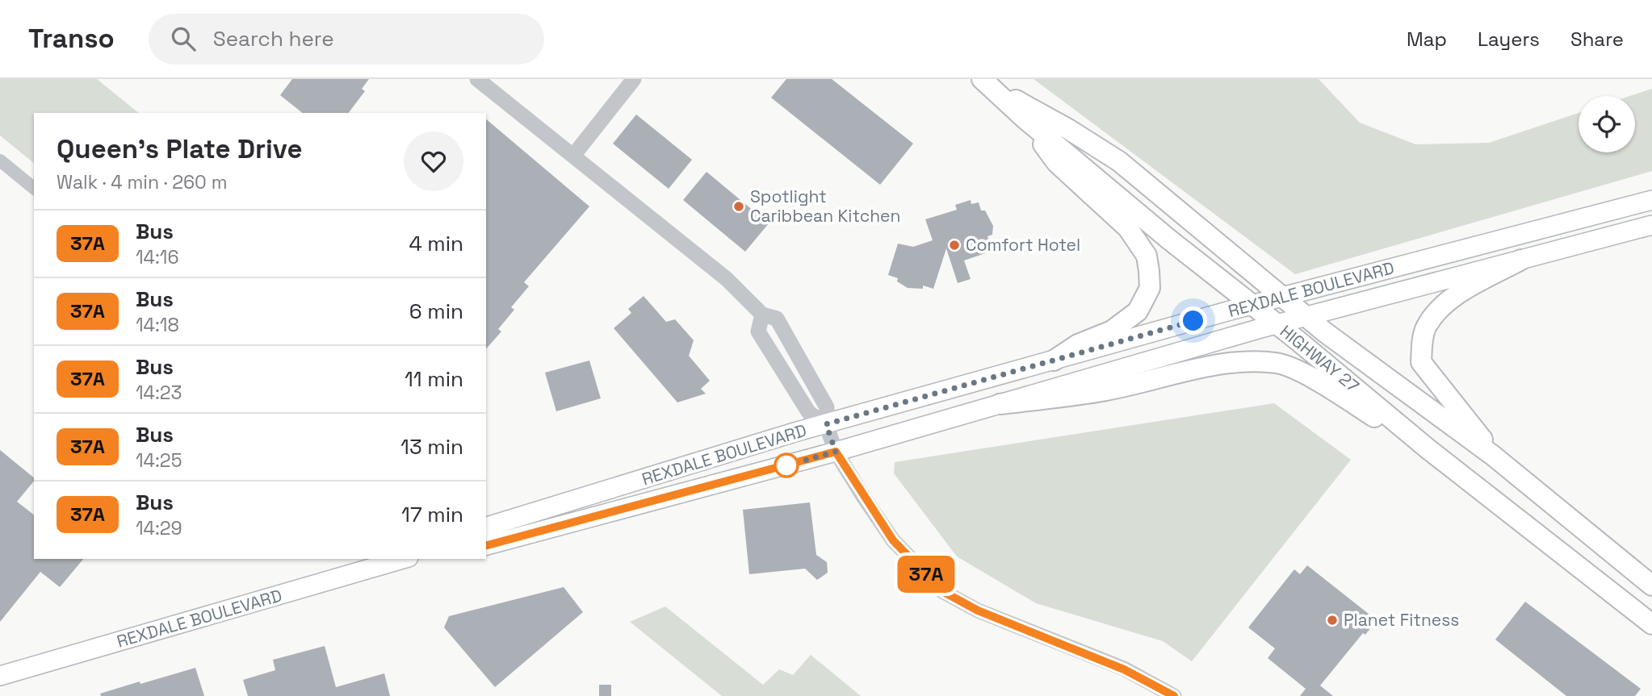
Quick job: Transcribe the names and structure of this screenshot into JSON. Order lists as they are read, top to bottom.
{
  "streets": {
    "main road": ["REXDALE BOULEVARD", "HIGHWAY 27"]
  },
  "crossings": [
    ["REXDALE BOULEVARD", "HIGHWAY 27"]
  ],
  "places": ["Spotlight Caribbean Kitchen", "Comfort Hotel", "Planet Fitness"],
  "lines": ["bus line 37A"],
  "page": {
    "header": "Transo",
    "search": "Search here",
    "nav": ["Map", "Layers", "Share"],
    "on_map": "37A",
    "heading": ["Queen's Plate Drive", "Walk · 4 min · 260 m"],
    "list": [
      {
        "mark": "37A",
        "name": "Bus",
        "note": "14:16",
        "value": "4 min"
      },
      {
        "mark": "37A",
        "name": "Bus",
        "note": "14:18",
        "value": "6 min"
      },
      {
        "mark": "37A",
        "name": "Bus",
        "note": "14:23",
        "value": "11 min"
      },
      {
        "mark": "37A",
        "name": "Bus",
        "note": "14:25",
        "value": "13 min"
      },
      {
        "mark": "37A",
        "name": "Bus",
        "note": "14:29",
        "value": "17 min"
      }
    ]
  }
}
